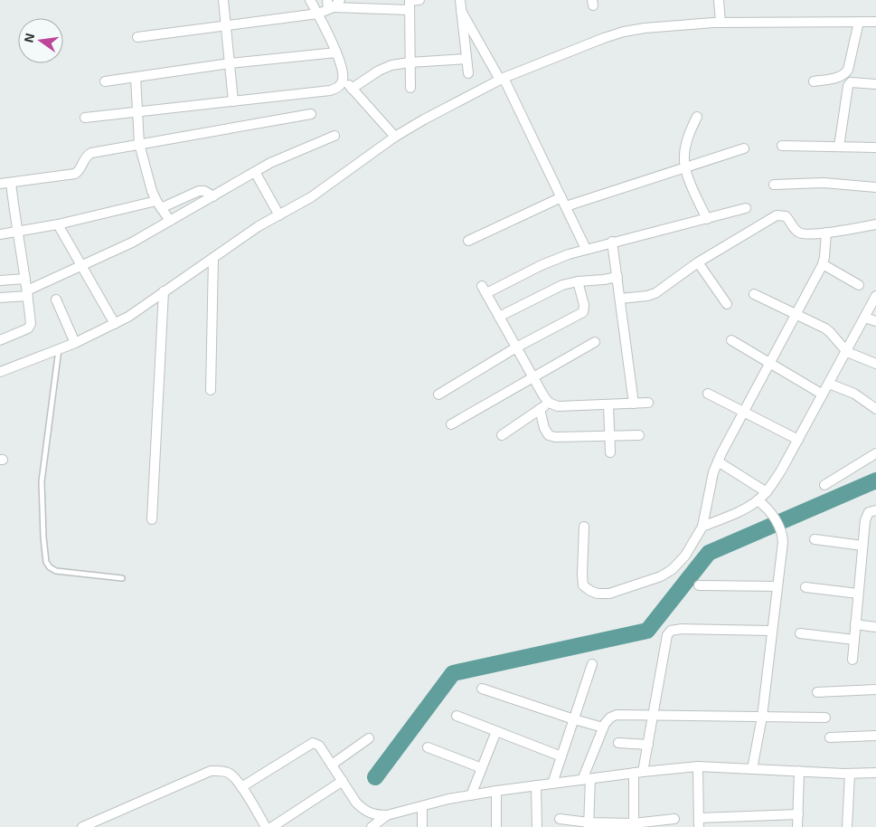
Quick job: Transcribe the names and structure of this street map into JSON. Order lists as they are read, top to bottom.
{
  "north": "left"
}
